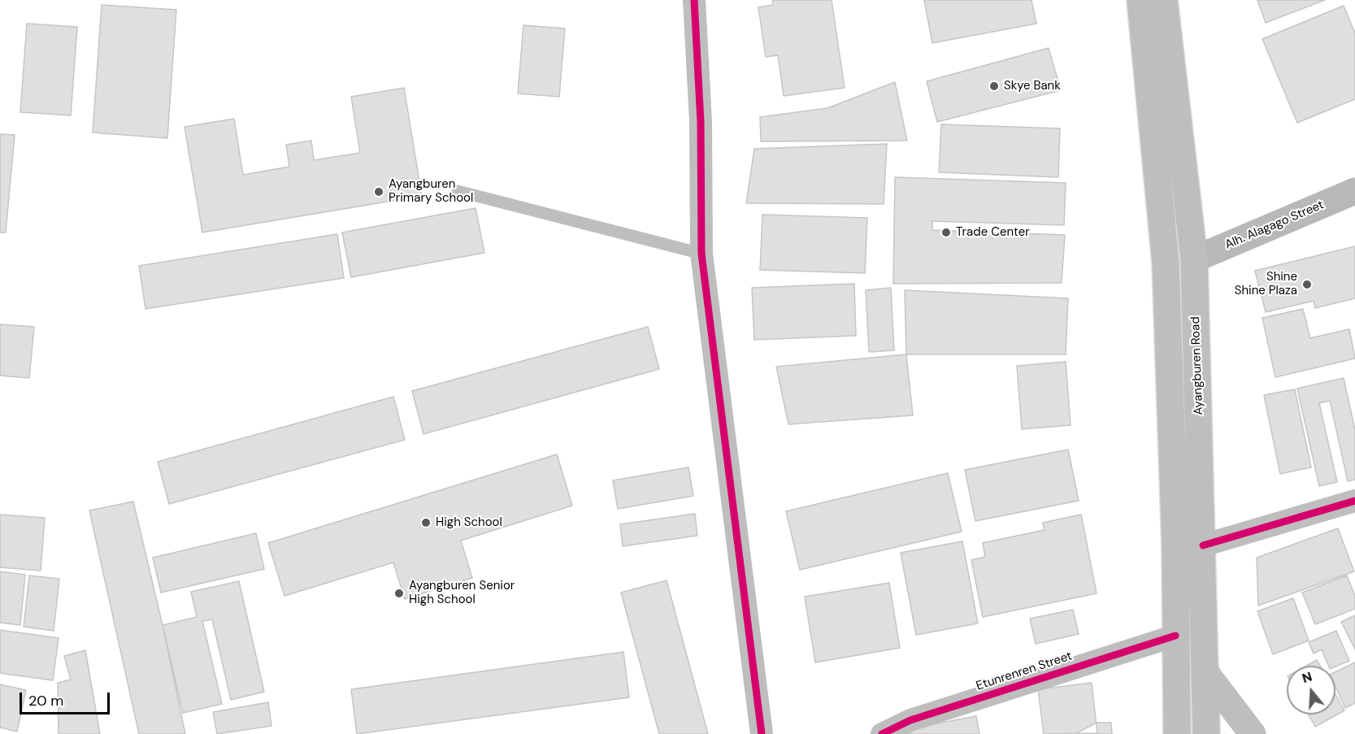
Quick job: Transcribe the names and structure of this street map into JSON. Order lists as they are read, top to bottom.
{
  "streets": {
    "main road": ["Alh. Alagago Street", "Ayangburen Road"],
    "street": ["Etunrenren Street"]
  },
  "crossings": [
    ["Alh. Alagago Street", "Ayangburen Road"]
  ],
  "places": [
    "Skye Bank",
    "Ayangburen Primary School",
    "Trade Center",
    "Shine Shine Plaza",
    "High School",
    "Ayangburen Senior High School"
  ],
  "scale_bar": "20 m",
  "north": "top"
}
